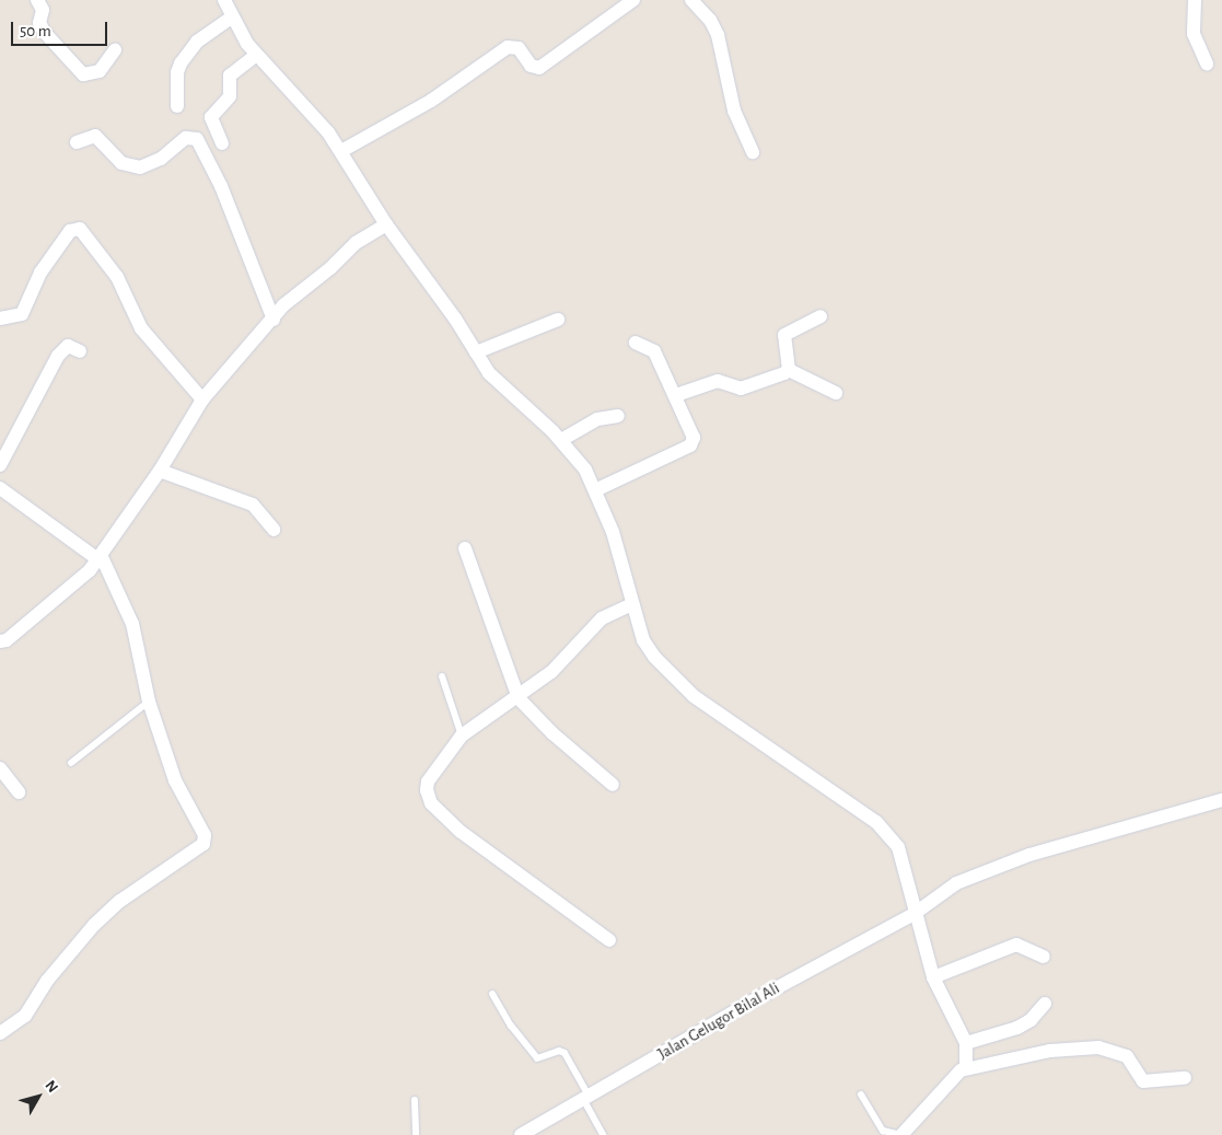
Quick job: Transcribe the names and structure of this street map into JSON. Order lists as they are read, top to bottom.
{
  "streets": {
    "street": ["Jalan Gelugor Bilal Ali"]
  },
  "scale_bar": "50 m",
  "north": "top right"
}
